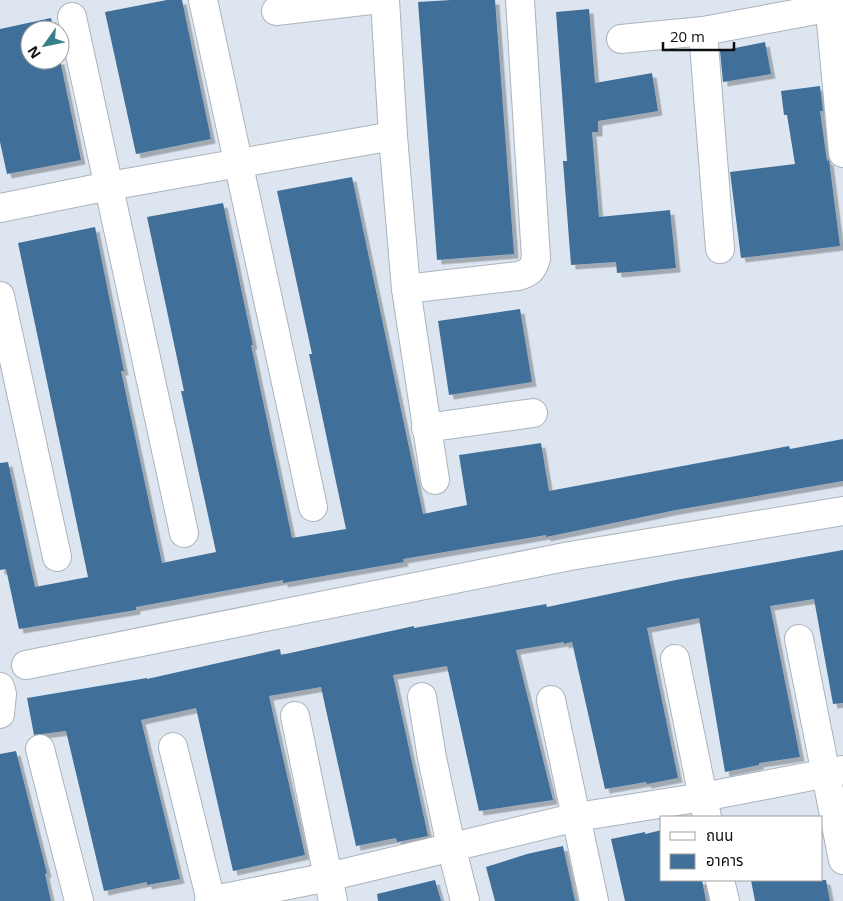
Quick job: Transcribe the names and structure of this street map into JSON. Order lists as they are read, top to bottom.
{
  "legend": ["ถนน", "อาคาร"],
  "scale_bar": "20 m",
  "north": "bottom left"
}
